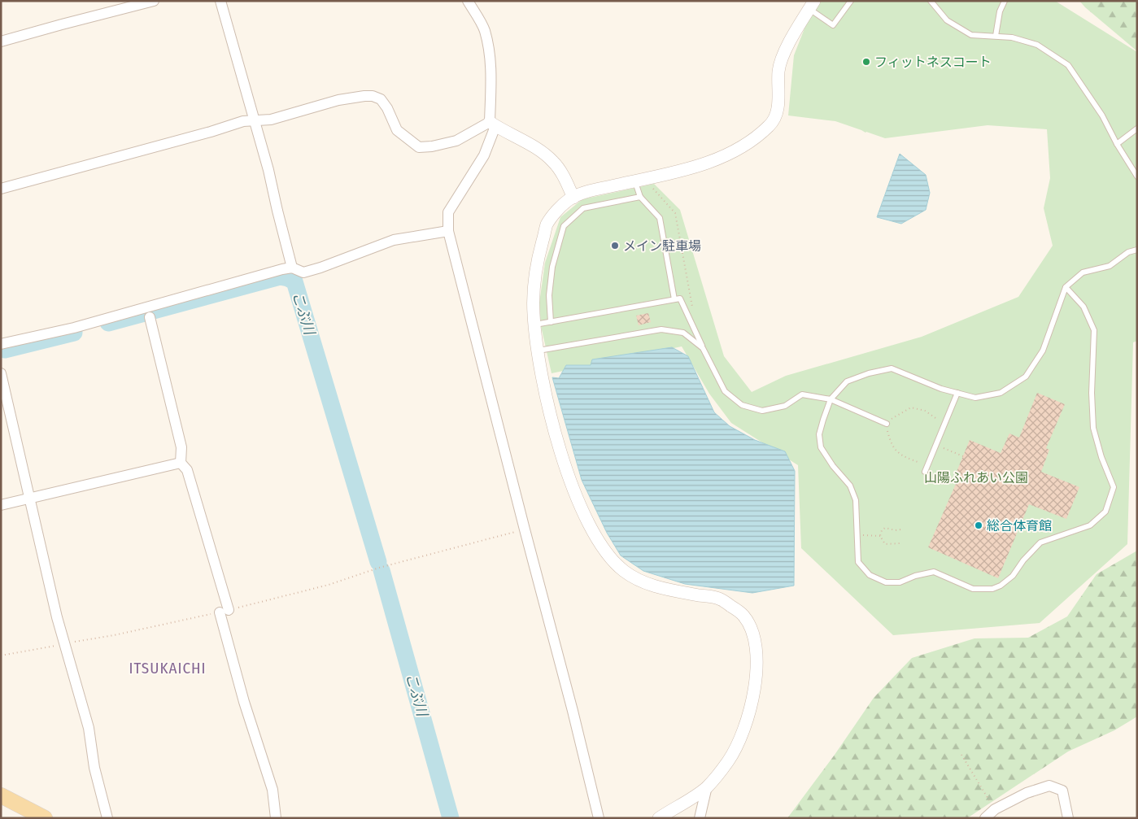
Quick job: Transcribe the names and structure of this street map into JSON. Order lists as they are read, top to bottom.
{
  "districts": ["ITSUKAICHI"],
  "water": ["こぶ川"],
  "parks": ["山陽ふれあい公園"],
  "places": ["フィットネスコート", "メイン駐車場", "総合体育館"]
}
